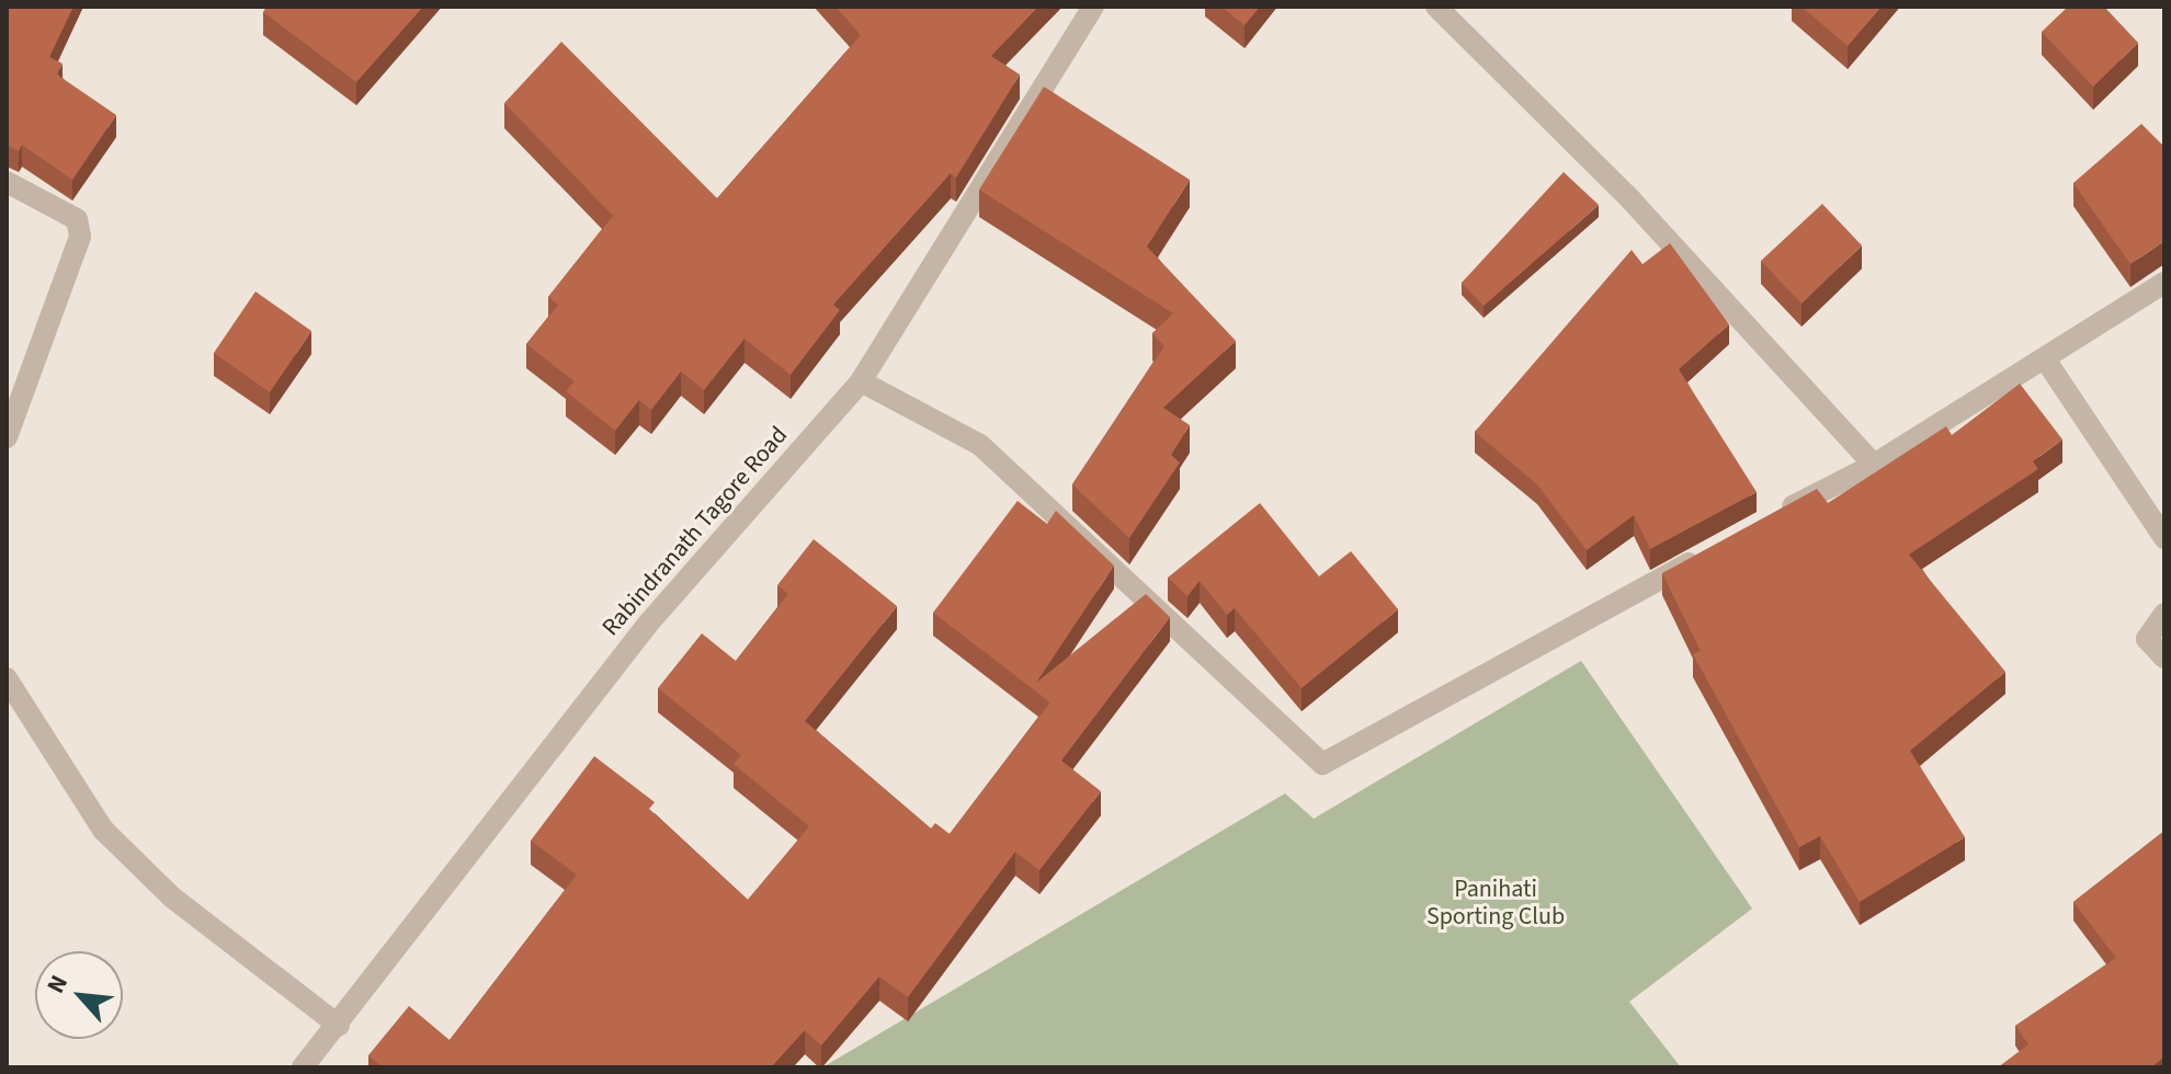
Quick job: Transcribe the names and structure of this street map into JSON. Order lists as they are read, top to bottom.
{
  "streets": {
    "street": ["Rabindranath Tagore Road"]
  },
  "parks": ["Panihati Sporting Club"],
  "north": "top left"
}
